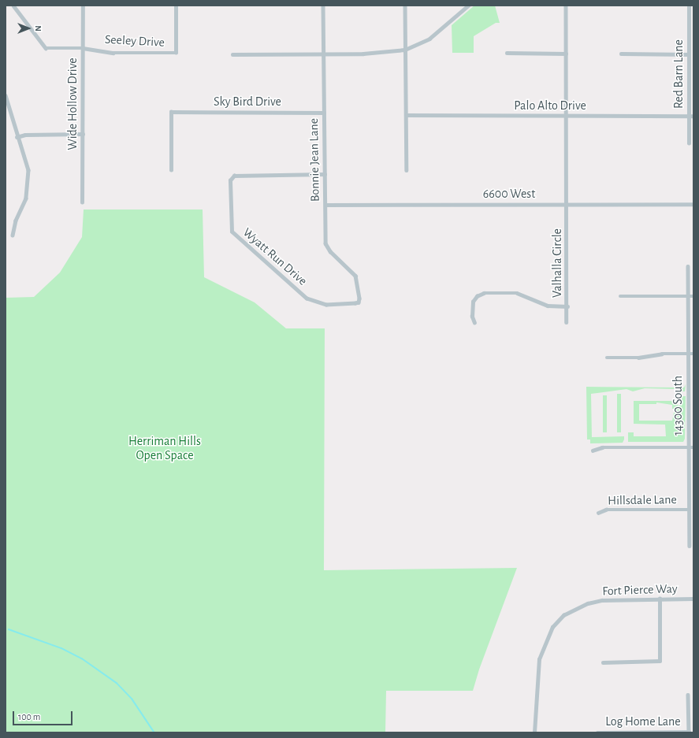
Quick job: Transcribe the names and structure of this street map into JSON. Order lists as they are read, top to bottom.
{
  "streets": {
    "street": [
      "Seeley Drive",
      "Red Barn Lane",
      "Sky Bird Drive",
      "Wide Hollow Drive",
      "Palo Alto Drive",
      "Bonnie Jean Lane",
      "6600 West",
      "Wyatt Run Drive",
      "Valhalla Circle",
      "14300 South",
      "Hillsdale Lane",
      "Fort Pierce Way",
      "Log Home Lane"
    ]
  },
  "crossings": [
    ["Seeley Drive", "Wide Hollow Drive"],
    ["Red Barn Lane", "Palo Alto Drive"],
    ["Sky Bird Drive", "Bonnie Jean Lane"],
    ["Palo Alto Drive", "Valhalla Circle"],
    ["Bonnie Jean Lane", "6600 West"],
    ["Bonnie Jean Lane", "Wyatt Run Drive"],
    ["6600 West", "Valhalla Circle"],
    ["14300 South", "Hillsdale Lane"]
  ],
  "parks": ["Herriman Hills Open Space"],
  "scale_bar": "100 m",
  "north": "right"
}
